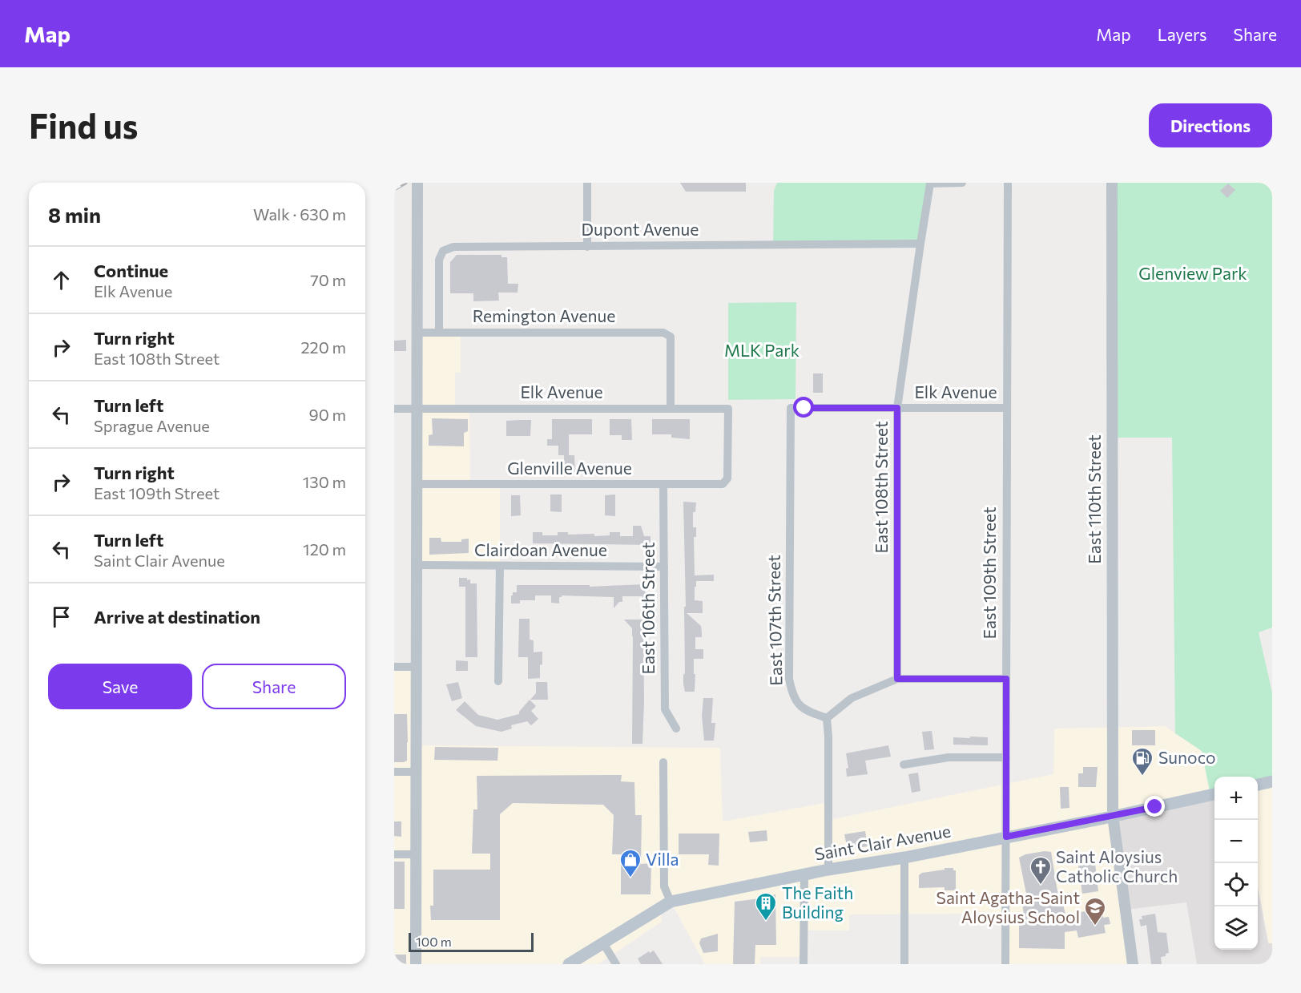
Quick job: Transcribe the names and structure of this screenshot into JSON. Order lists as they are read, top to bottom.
{
  "streets": {
    "main road": ["Saint Clair Avenue"],
    "street": [
      "Dupont Avenue",
      "Remington Avenue",
      "Elk Avenue",
      "Glenville Avenue",
      "East 108th Street",
      "East 110th Street",
      "Clairdoan Avenue",
      "East 109th Street",
      "East 106th Street",
      "East 107th Street"
    ]
  },
  "crossings": [
    ["Dupont Avenue", "Remington Avenue"],
    ["Dupont Avenue", "East 108th Street"],
    ["Remington Avenue", "Elk Avenue"],
    ["Elk Avenue", "Glenville Avenue"],
    ["Elk Avenue", "East 108th Street"],
    ["Elk Avenue", "East 109th Street"],
    ["Elk Avenue", "East 107th Street"],
    ["Glenville Avenue", "East 106th Street"],
    ["East 110th Street", "Saint Clair Avenue"],
    ["Clairdoan Avenue", "East 106th Street"],
    ["East 109th Street", "Saint Clair Avenue"]
  ],
  "parks": ["Glenview Park", "MLK Park"],
  "places": {
    "fuel station": ["Sunoco"],
    "shop": ["Villa"],
    "church": ["Saint Aloysius Catholic Church"],
    "building": ["The Faith Building"],
    "school or university": ["Saint Agatha-Saint Aloysius School"]
  },
  "scale_bar": "100 m",
  "page": {
    "header": "Map",
    "nav": ["Map", "Layers", "Share"],
    "buttons": [
      "Directions",
      ["Save", "Share"]
    ],
    "title": "Find us",
    "heading": ["8 min", "Walk · 630 m"],
    "list": [
      ["Continue", "Elk Avenue", "70 m"],
      ["Turn right", "East 108th Street", "220 m"],
      ["Turn left", "Sprague Avenue", "90 m"],
      ["Turn right", "East 109th Street", "130 m"],
      ["Turn left", "Saint Clair Avenue", "120 m"],
      "Arrive at destination"
    ],
    "map_buttons": ["+", "−"],
    "scale": "100 m"
  }
}
